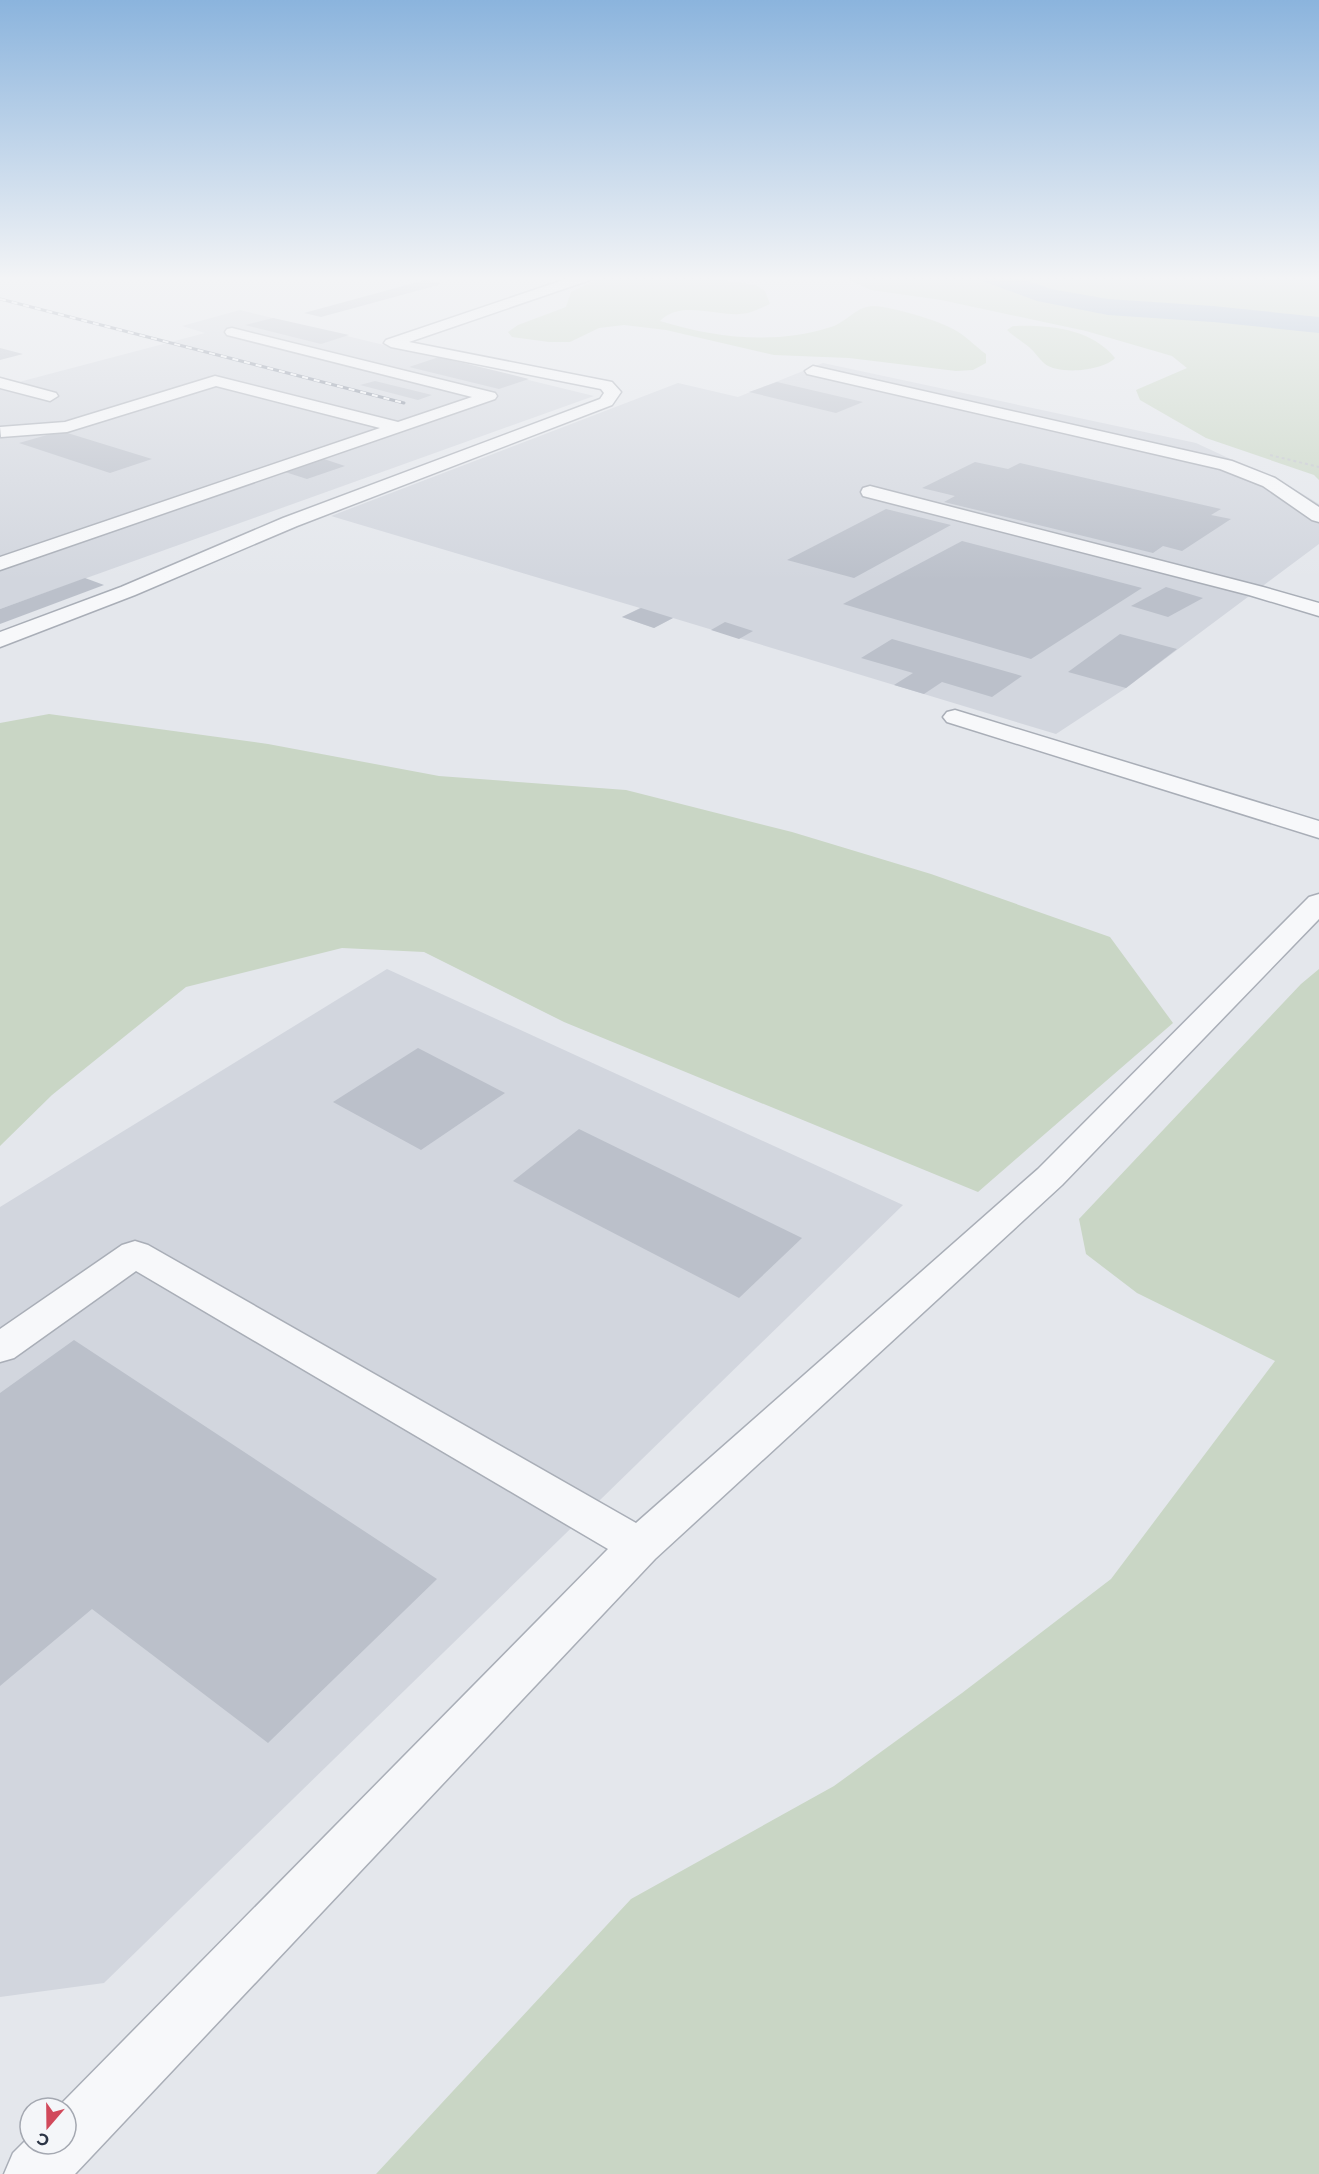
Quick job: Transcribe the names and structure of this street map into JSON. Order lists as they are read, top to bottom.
{
  "north": "bottom"
}
